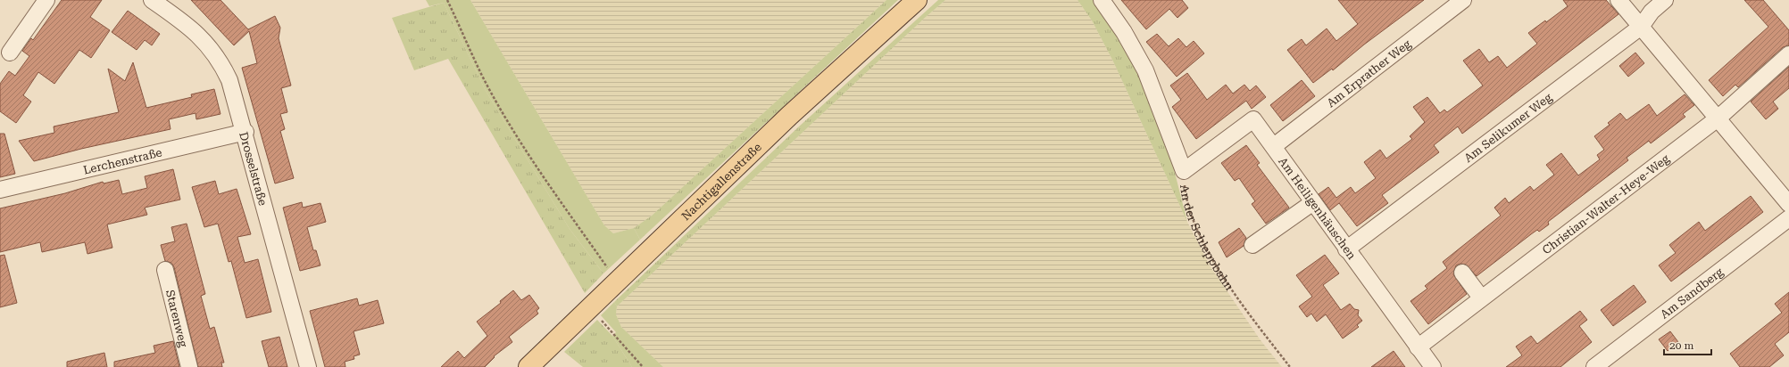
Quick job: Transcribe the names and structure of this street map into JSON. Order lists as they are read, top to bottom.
{
  "streets": {
    "main road": ["Nachtigallenstraße"],
    "street": [
      "Am Erprather Weg",
      "Am Selikumer Weg",
      "Lerchenstraße",
      "Drosselstraße",
      "Christian-Walter-Heye-Weg",
      "Am Heiligenhäuschen",
      "An der Schleppbahn",
      "Am Sandberg",
      "Starenweg"
    ]
  },
  "crossings": [
    ["Am Erprather Weg", "Am Heiligenhäuschen"],
    ["Am Selikumer Weg", "Am Heiligenhäuschen"],
    ["Lerchenstraße", "Drosselstraße"],
    ["Christian-Walter-Heye-Weg", "Am Heiligenhäuschen"],
    ["Am Heiligenhäuschen", "An der Schleppbahn"]
  ],
  "scale_bar": "20 m"
}
